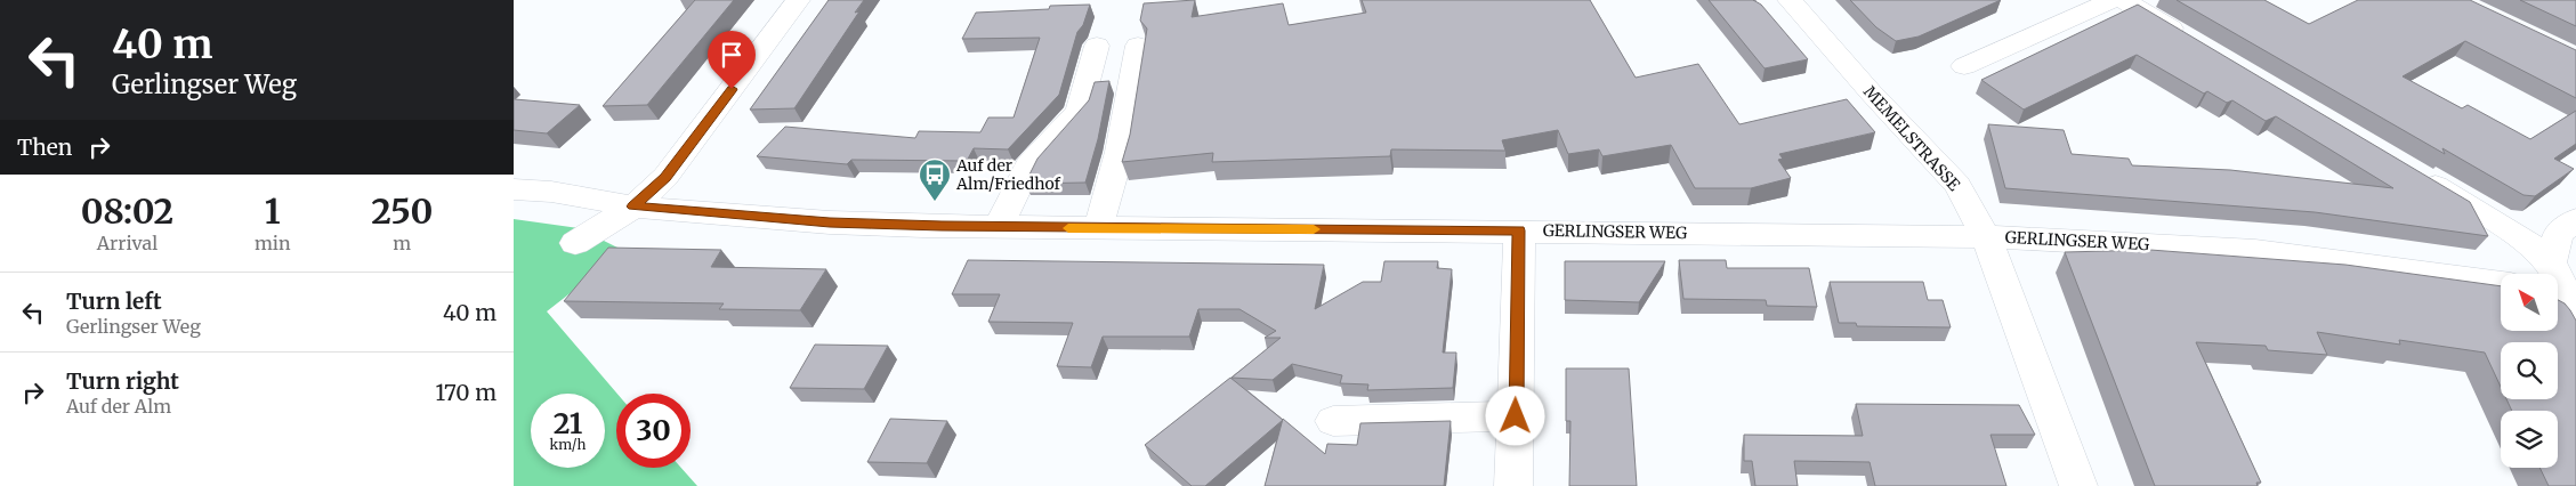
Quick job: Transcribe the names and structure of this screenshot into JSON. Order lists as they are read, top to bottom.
{
  "streets": {
    "street": ["MEMELSTRASSE", "GERLINGSER WEG"]
  },
  "crossings": [
    ["MEMELSTRASSE", "GERLINGSER WEG"]
  ],
  "places": {
    "bus stop": ["Auf der Alm/Friedhof"]
  },
  "north": "top left",
  "page": {
    "turn": ["40 m", "Gerlingser Weg"],
    "then": "Then",
    "eta": [
      "08:02",
      "Arrival",
      "1",
      "min",
      "250",
      "m"
    ],
    "list": [
      {
        "name": "Turn left",
        "note": "Gerlingser Weg",
        "value": "40 m"
      },
      {
        "name": "Turn right",
        "note": "Auf der Alm",
        "value": "170 m"
      }
    ],
    "speed": "21 km/h",
    "limit": "30"
  }
}
